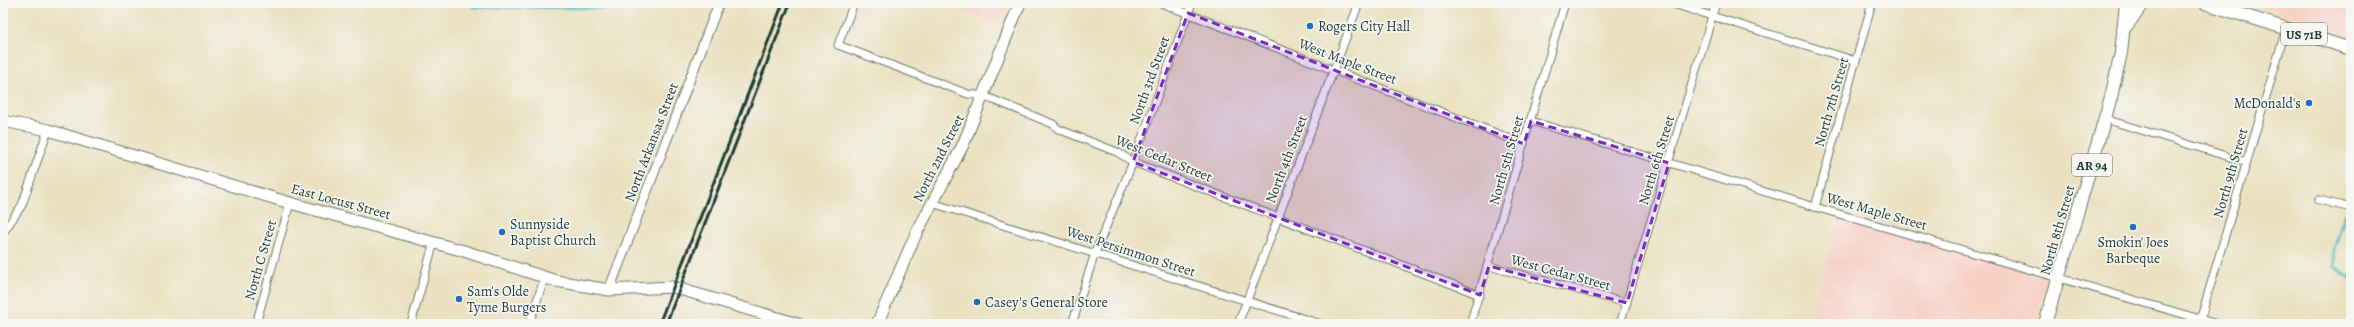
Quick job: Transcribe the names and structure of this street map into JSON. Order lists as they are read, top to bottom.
{
  "streets": {
    "main road": [
      "US 71B",
      "North 2nd Street",
      "AR 94",
      "East Locust Street",
      "North 8th Street"
    ],
    "street": [
      "West Maple Street",
      "North 3rd Street",
      "North 7th Street",
      "North Arkansas Street",
      "West Cedar Street",
      "North 4th Street",
      "North 5th Street",
      "North 6th Street",
      "North 9th Street",
      "West Persimmon Street",
      "North C Street"
    ]
  },
  "crossings": [
    ["US 71B", "North 9th Street"],
    ["West Maple Street", "North 3rd Street"],
    ["West Maple Street", "North 7th Street"],
    ["West Maple Street", "North 4th Street"],
    ["West Maple Street", "North 5th Street"],
    ["West Maple Street", "North 6th Street"],
    ["West Maple Street", "North 9th Street"],
    ["West Maple Street", "North 8th Street"],
    ["North 3rd Street", "West Cedar Street"],
    ["North 3rd Street", "West Persimmon Street"],
    ["North Arkansas Street", "East Locust Street"],
    ["North 2nd Street", "West Cedar Street"],
    ["North 2nd Street", "West Persimmon Street"],
    ["West Cedar Street", "North 4th Street"],
    ["West Cedar Street", "North 5th Street"],
    ["West Cedar Street", "North 6th Street"],
    ["North 4th Street", "West Persimmon Street"],
    ["AR 94", "North 8th Street"],
    ["East Locust Street", "North C Street"]
  ],
  "places": [
    "Rogers City Hall",
    "McDonald's",
    "Smokin' Joes Barbeque",
    "Sunnyside Baptist Church",
    "Sam's Olde Tyme Burgers",
    "Casey's General Store"
  ]
}
